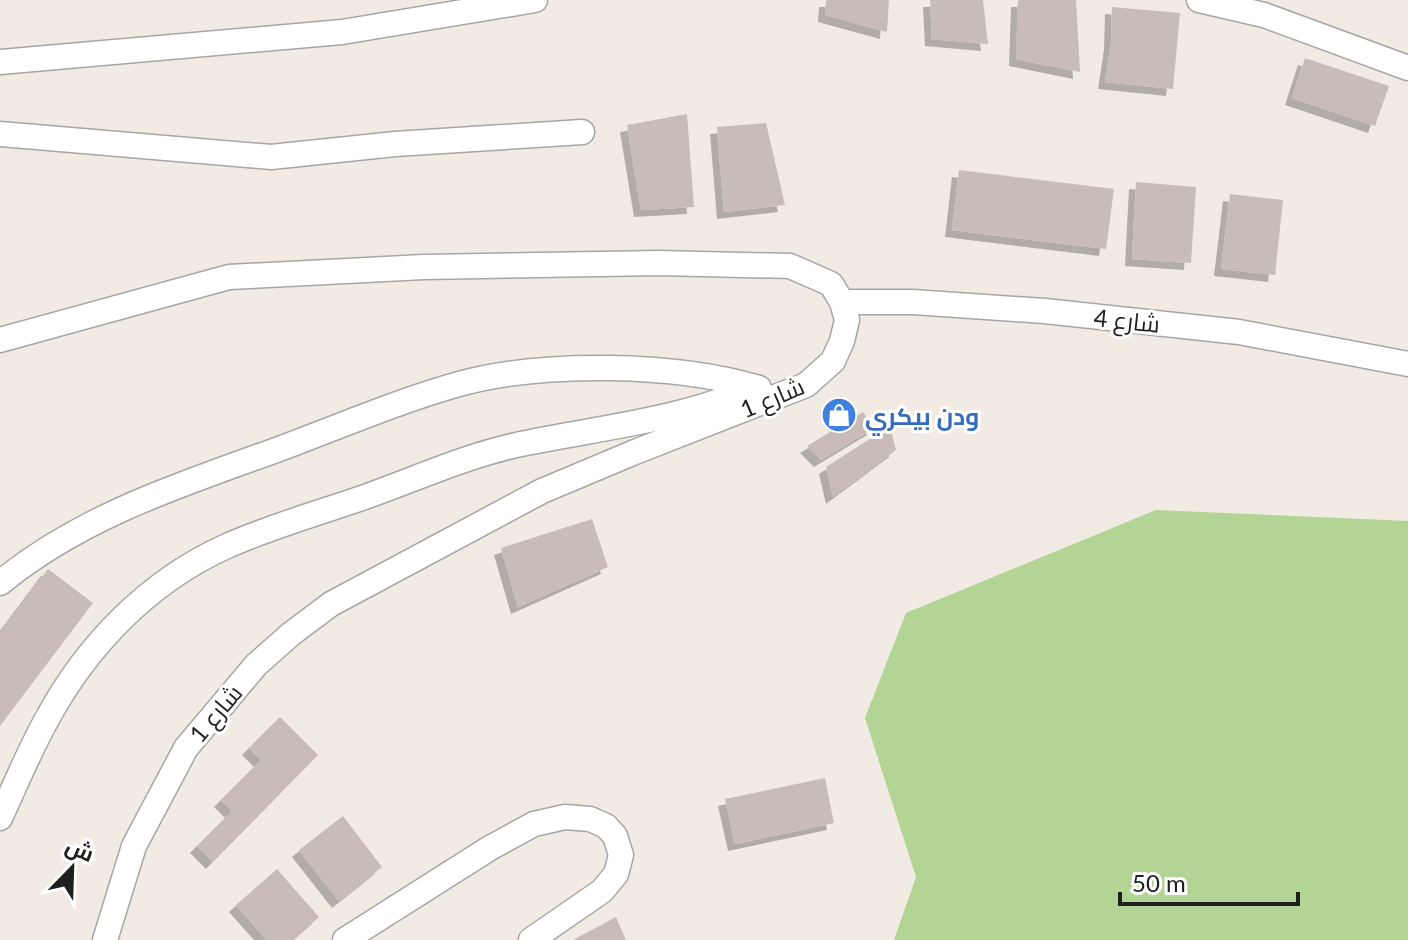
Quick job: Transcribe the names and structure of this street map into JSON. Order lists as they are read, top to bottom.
{
  "streets": {
    "street": ["شارع 4", "شارع 1"]
  },
  "crossings": [
    ["شارع 4", "شارع 1"]
  ],
  "places": {
    "shop": ["ودن بيكري"]
  },
  "scale_bar": "50 m",
  "north": "top right"
}
